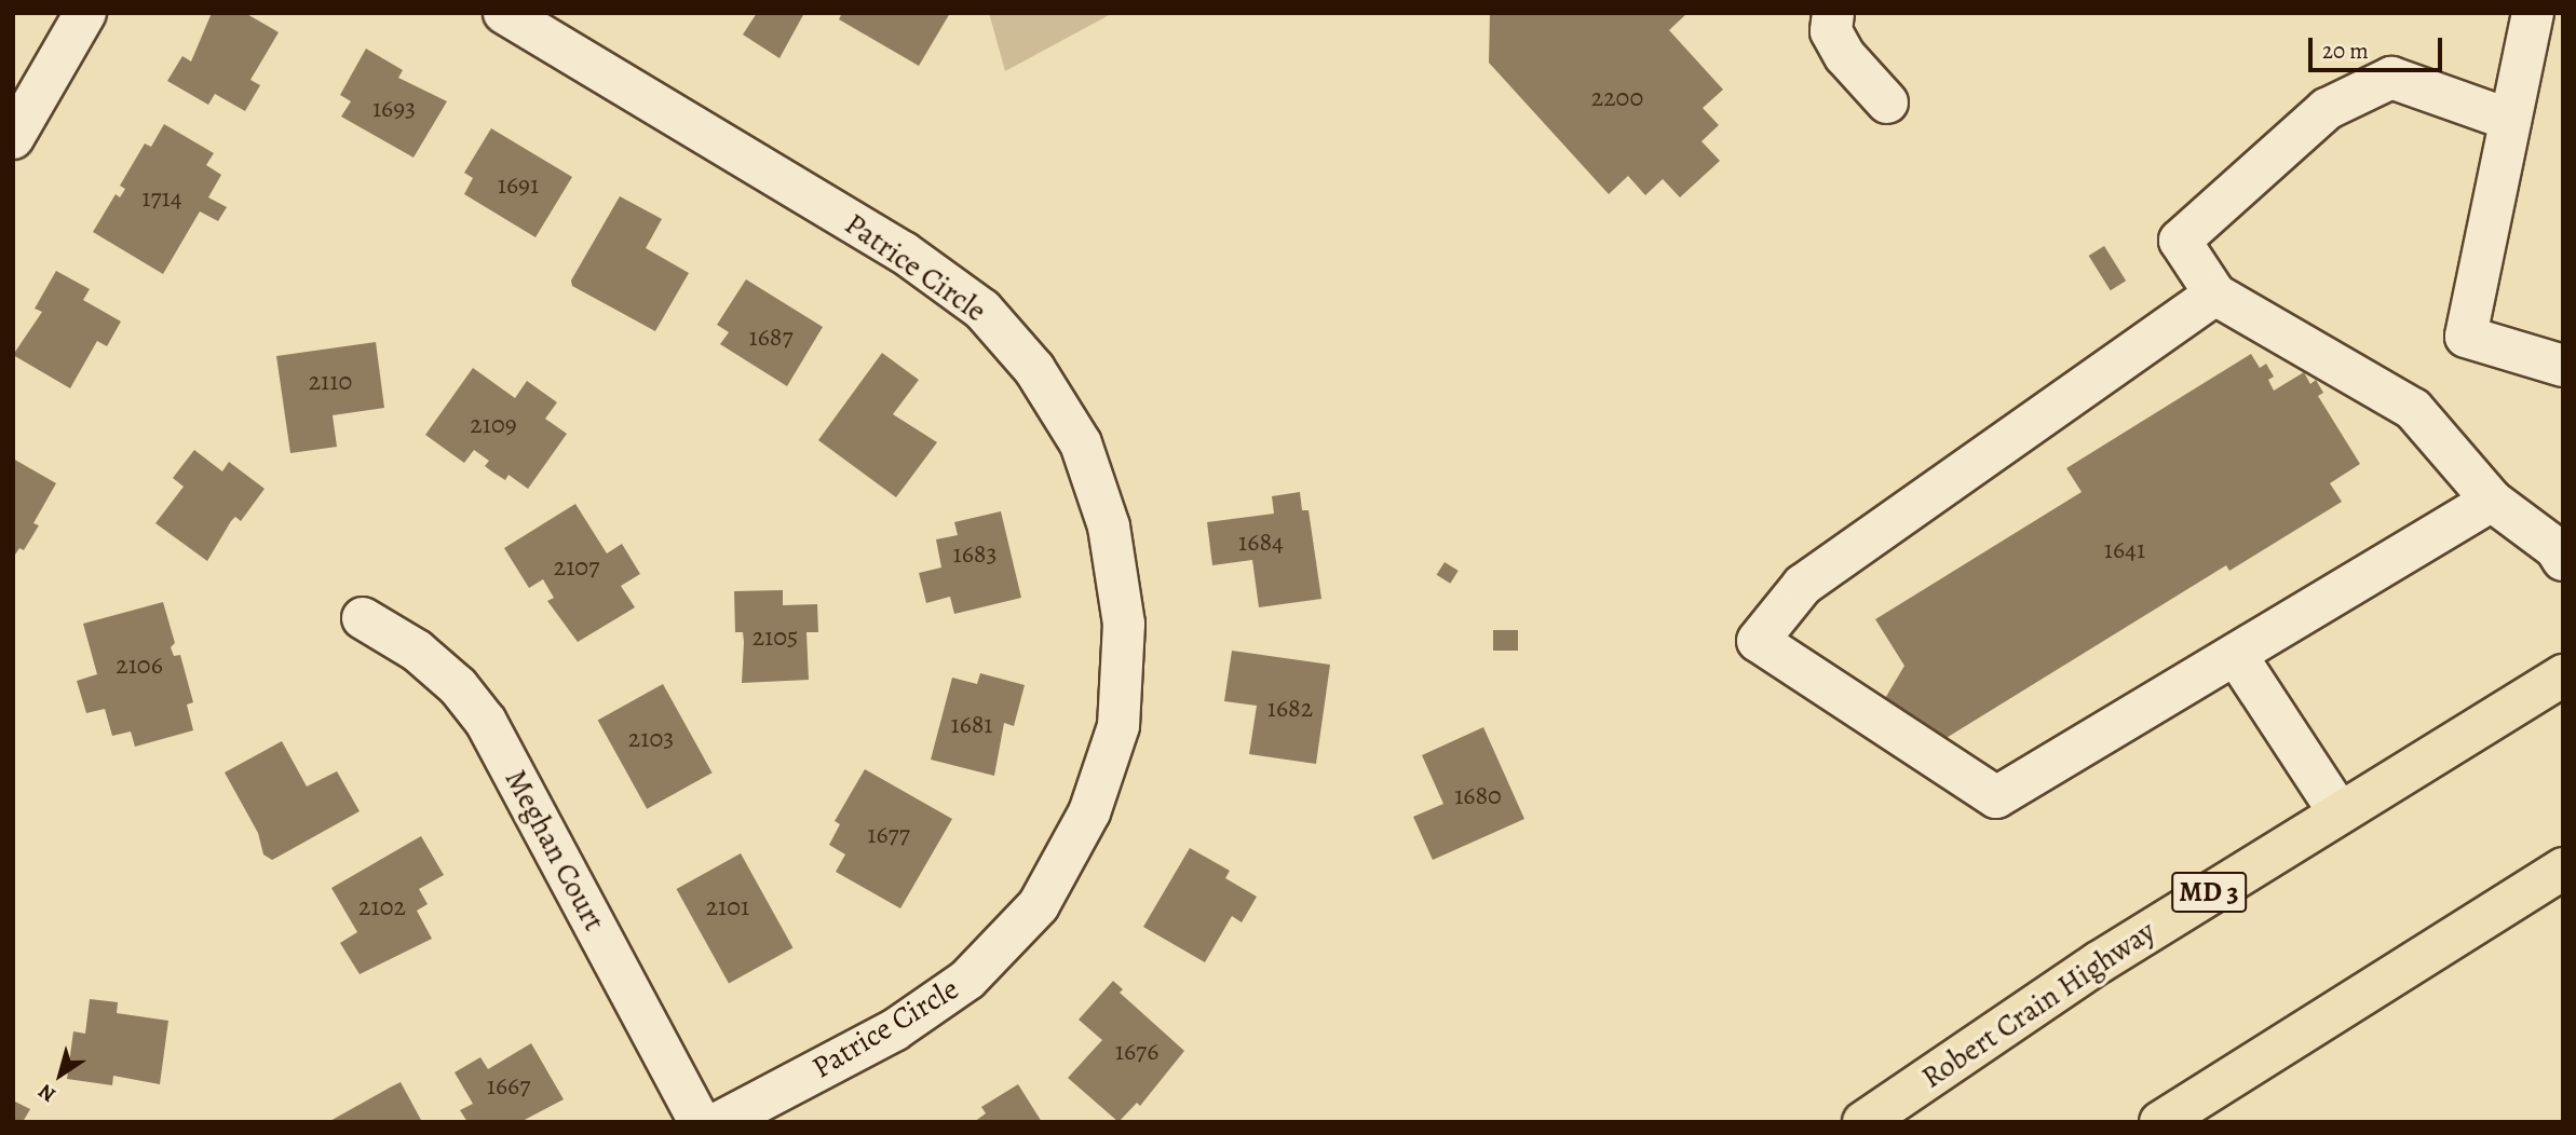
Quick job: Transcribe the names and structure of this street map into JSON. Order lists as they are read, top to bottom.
{
  "streets": {
    "highway": ["MD 3", "Robert Crain Highway"],
    "street": ["Patrice Circle", "Meghan Court"]
  },
  "house_numbers": [
    "2200",
    "1693",
    "1691",
    "1714",
    "1687",
    "2110",
    "2109",
    "1684",
    "1641",
    "1683",
    "2107",
    "2105",
    "2106",
    "1682",
    "1681",
    "2103",
    "1680",
    "1677",
    "2102",
    "2101",
    "1676",
    "1667"
  ],
  "scale_bar": "20 m",
  "north": "bottom left"
}
